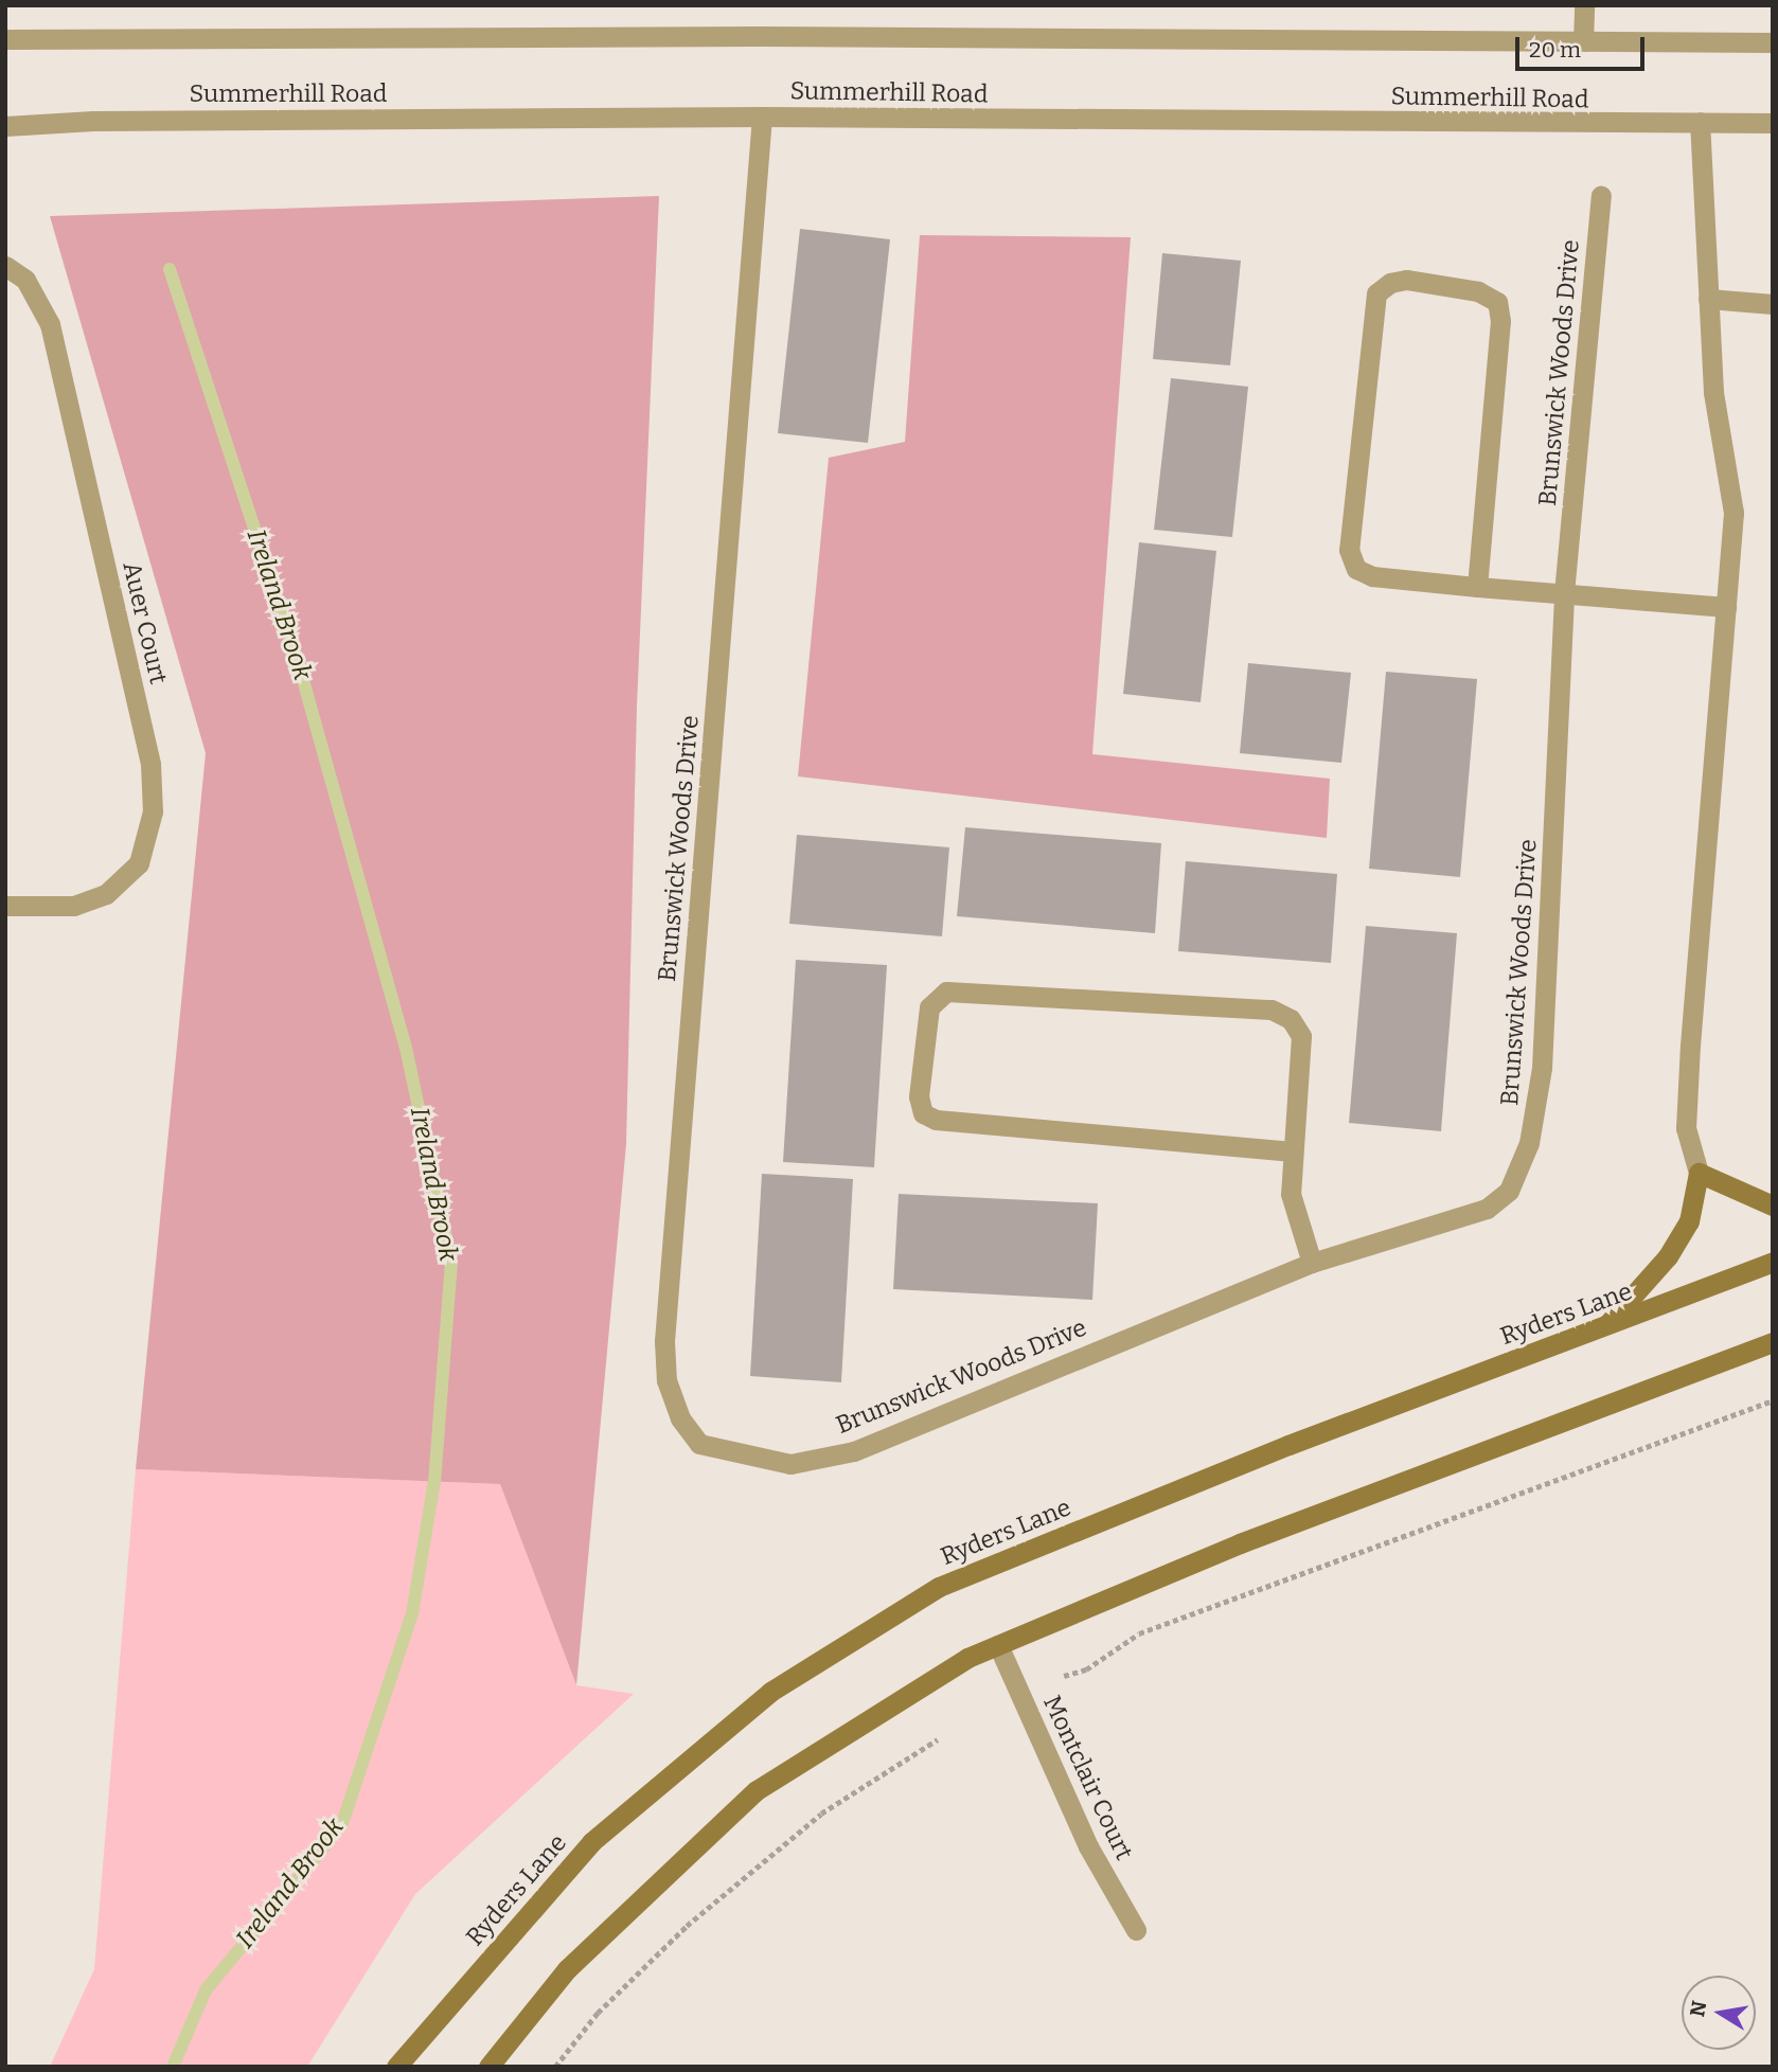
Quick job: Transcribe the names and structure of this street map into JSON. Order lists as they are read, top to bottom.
{
  "streets": {
    "main road": ["Ryders Lane"],
    "street": [
      "Summerhill Road",
      "Brunswick Woods Drive",
      "Auer Court",
      "Montclair Court"
    ]
  },
  "crossings": [
    ["Summerhill Road", "Brunswick Woods Drive"]
  ],
  "water": ["Ireland Brook"],
  "scale_bar": "20 m",
  "north": "left"
}
